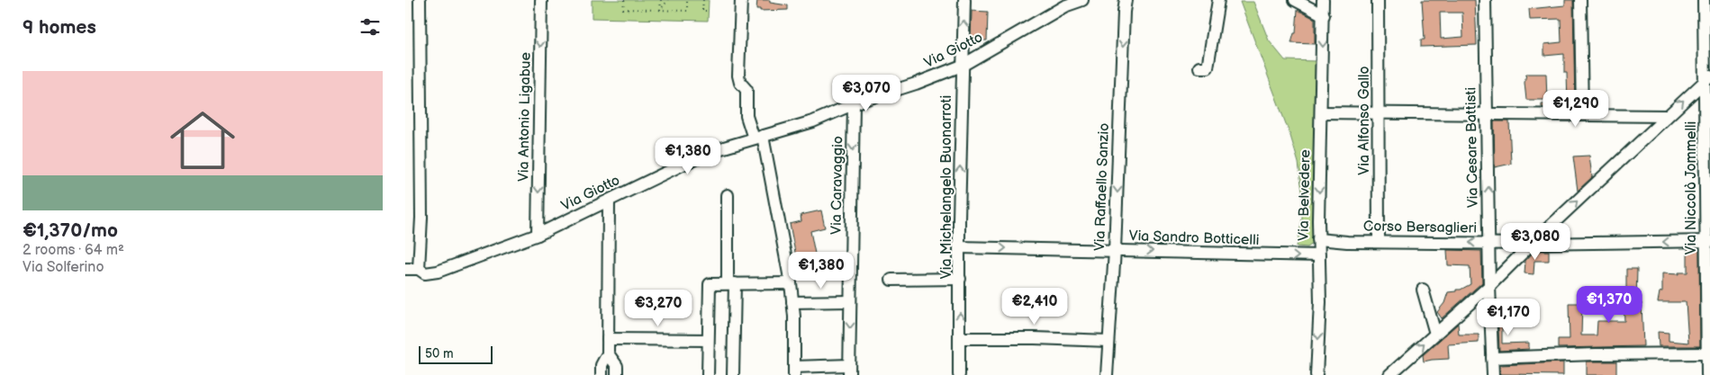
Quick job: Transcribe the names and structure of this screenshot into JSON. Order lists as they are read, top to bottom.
{
  "streets": {
    "street": [
      "Via Giotto",
      "Via Antonio Ligabue",
      "Via Alfonso Gallo",
      "Via Cesare Battisti",
      "Via Caravaggio",
      "Via Michelangelo Buonarroti",
      "Via Raffaello Sanzio",
      "Via Niccolò Jommelli",
      "Via Belvedere",
      "Corso Bersaglieri",
      "Via Sandro Botticelli"
    ]
  },
  "crossings": [
    ["Via Giotto", "Via Antonio Ligabue"],
    ["Via Giotto", "Via Caravaggio"],
    ["Via Giotto", "Via Michelangelo Buonarroti"],
    ["Via Alfonso Gallo", "Corso Bersaglieri"],
    ["Via Cesare Battisti", "Corso Bersaglieri"],
    ["Via Michelangelo Buonarroti", "Via Sandro Botticelli"],
    ["Via Raffaello Sanzio", "Via Sandro Botticelli"],
    ["Via Niccolò Jommelli", "Corso Bersaglieri"],
    ["Via Belvedere", "Corso Bersaglieri"],
    ["Via Belvedere", "Via Sandro Botticelli"]
  ],
  "one_way": [
    "Via Antonio Ligabue",
    "Via Michelangelo Buonarroti",
    "Via Raffaello Sanzio",
    "Via Belvedere",
    "Corso Bersaglieri"
  ],
  "scale_bar": "50 m",
  "page": {
    "heading": "9 homes",
    "list": [
      {
        "name": "€1,370/mo",
        "note": "2 rooms · 64 m² · Via Solferino"
      }
    ],
    "price": [
      "€3,070",
      "€1,290",
      "€1,380",
      "€3,080",
      "€1,380",
      "€1,370",
      "€2,410",
      "€3,270",
      "€1,170"
    ],
    "scale": "50 m"
  }
}
